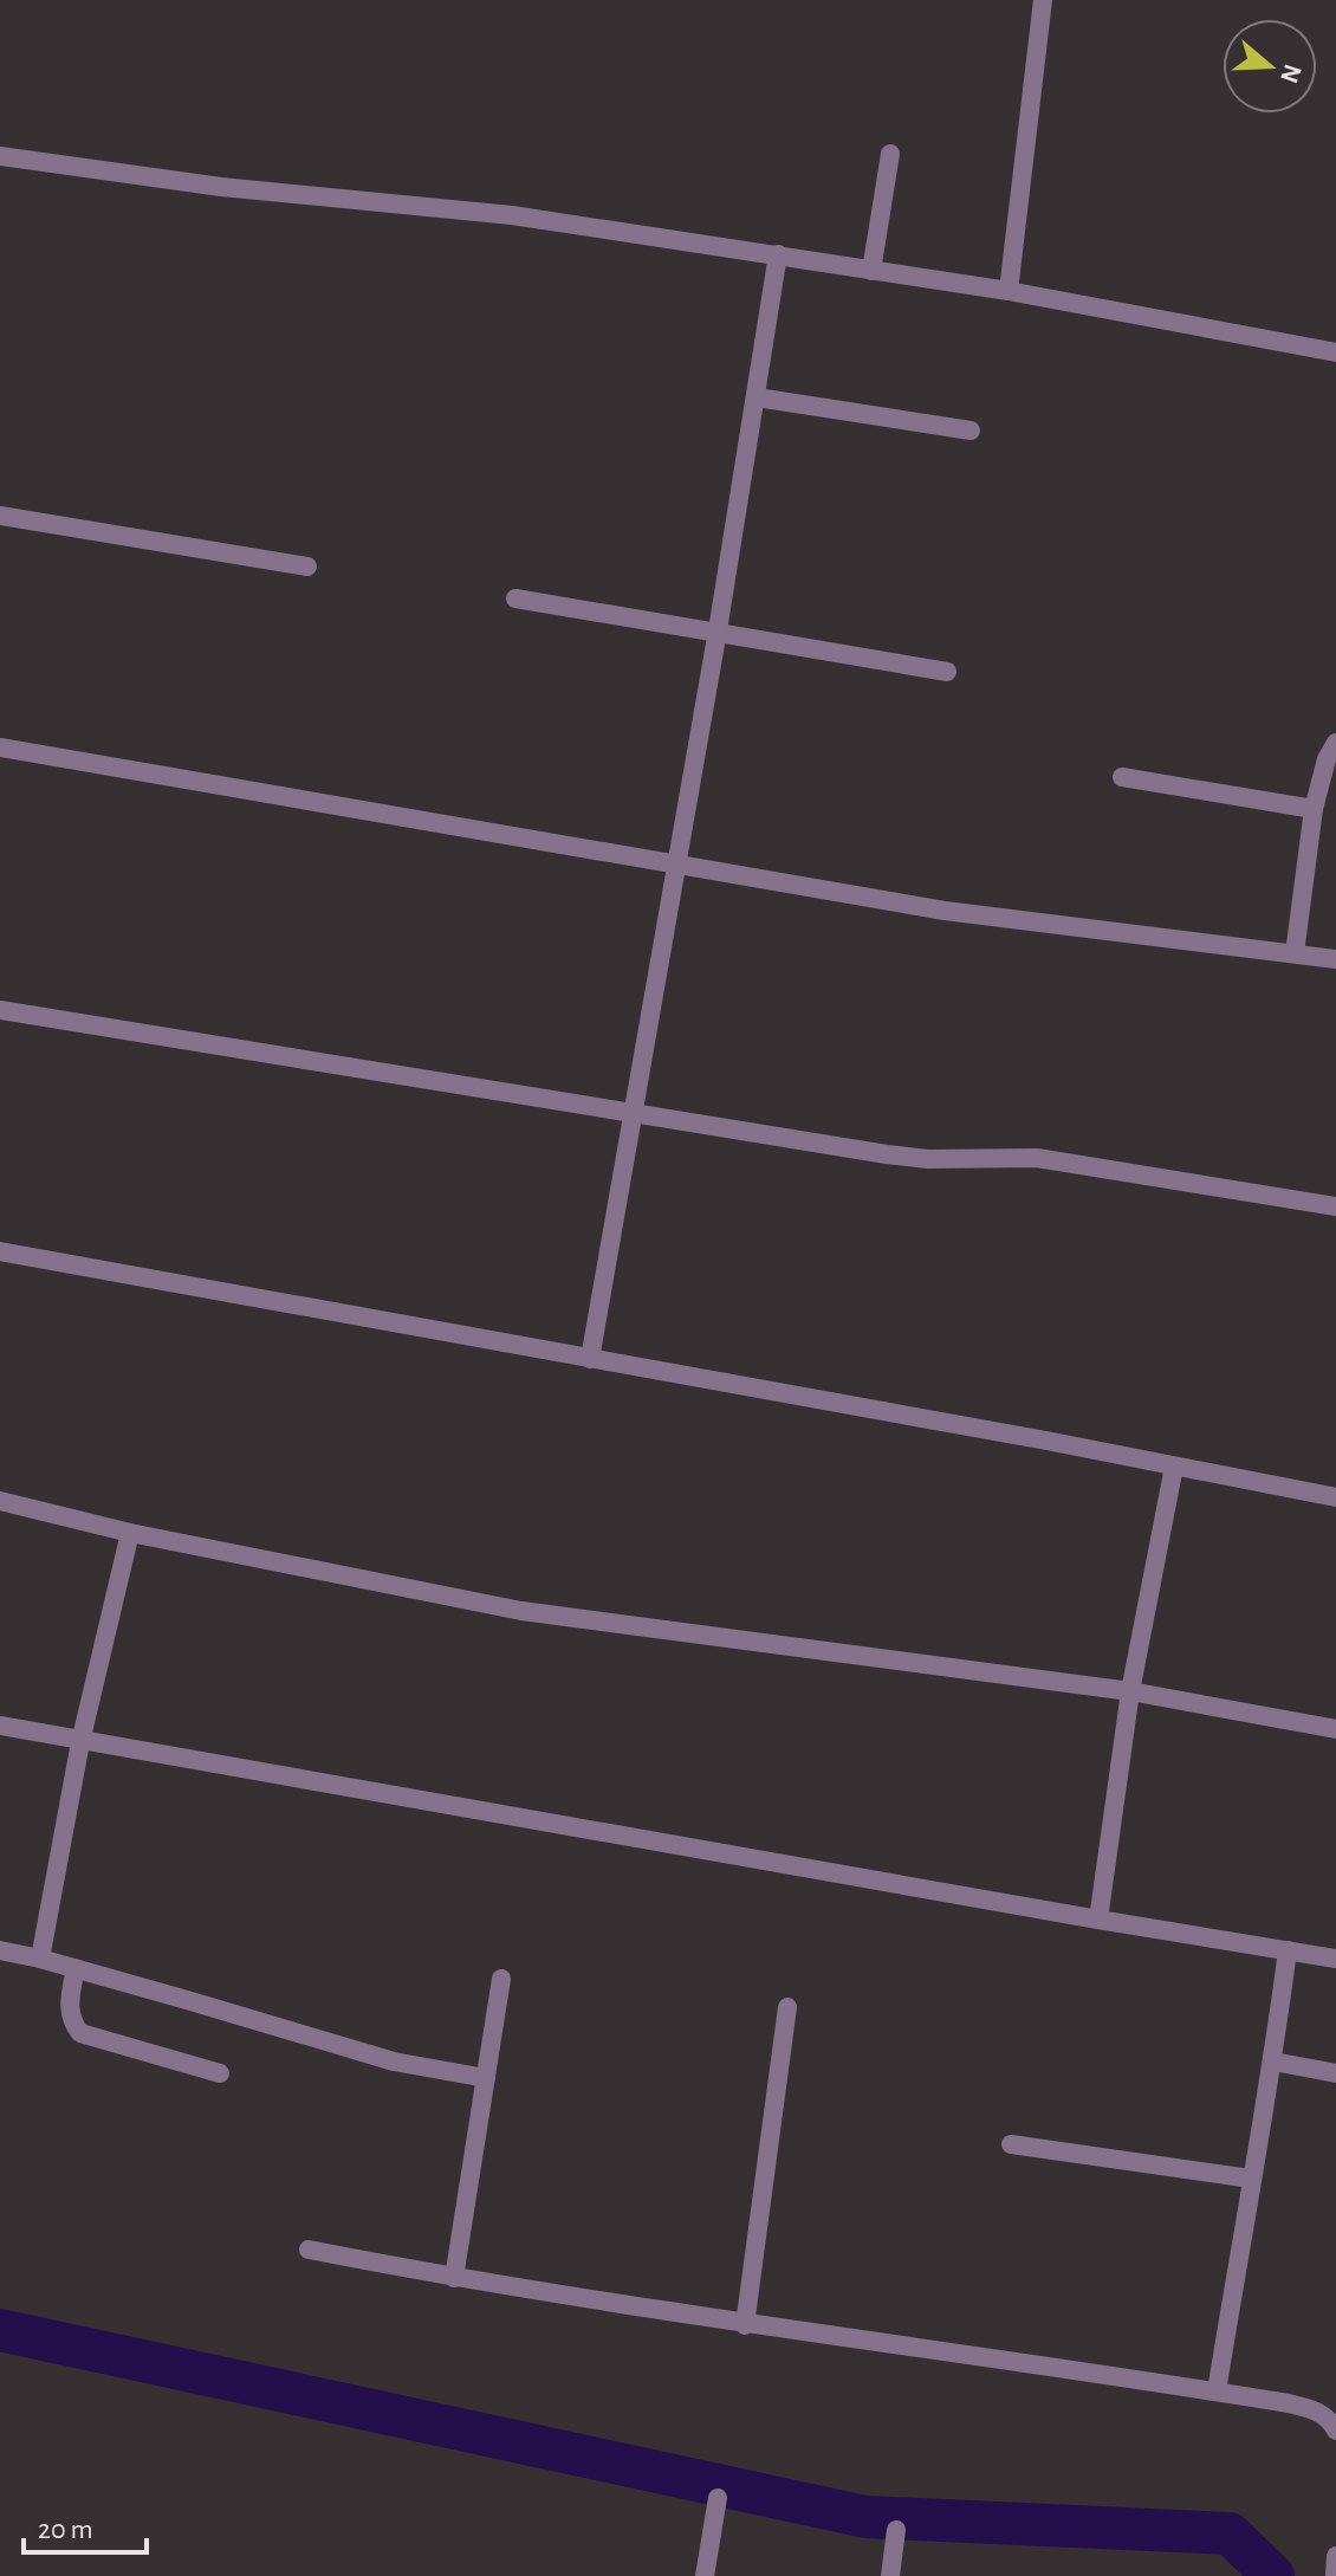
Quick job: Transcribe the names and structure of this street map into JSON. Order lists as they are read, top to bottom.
{
  "scale_bar": "20 m",
  "north": "right"
}
